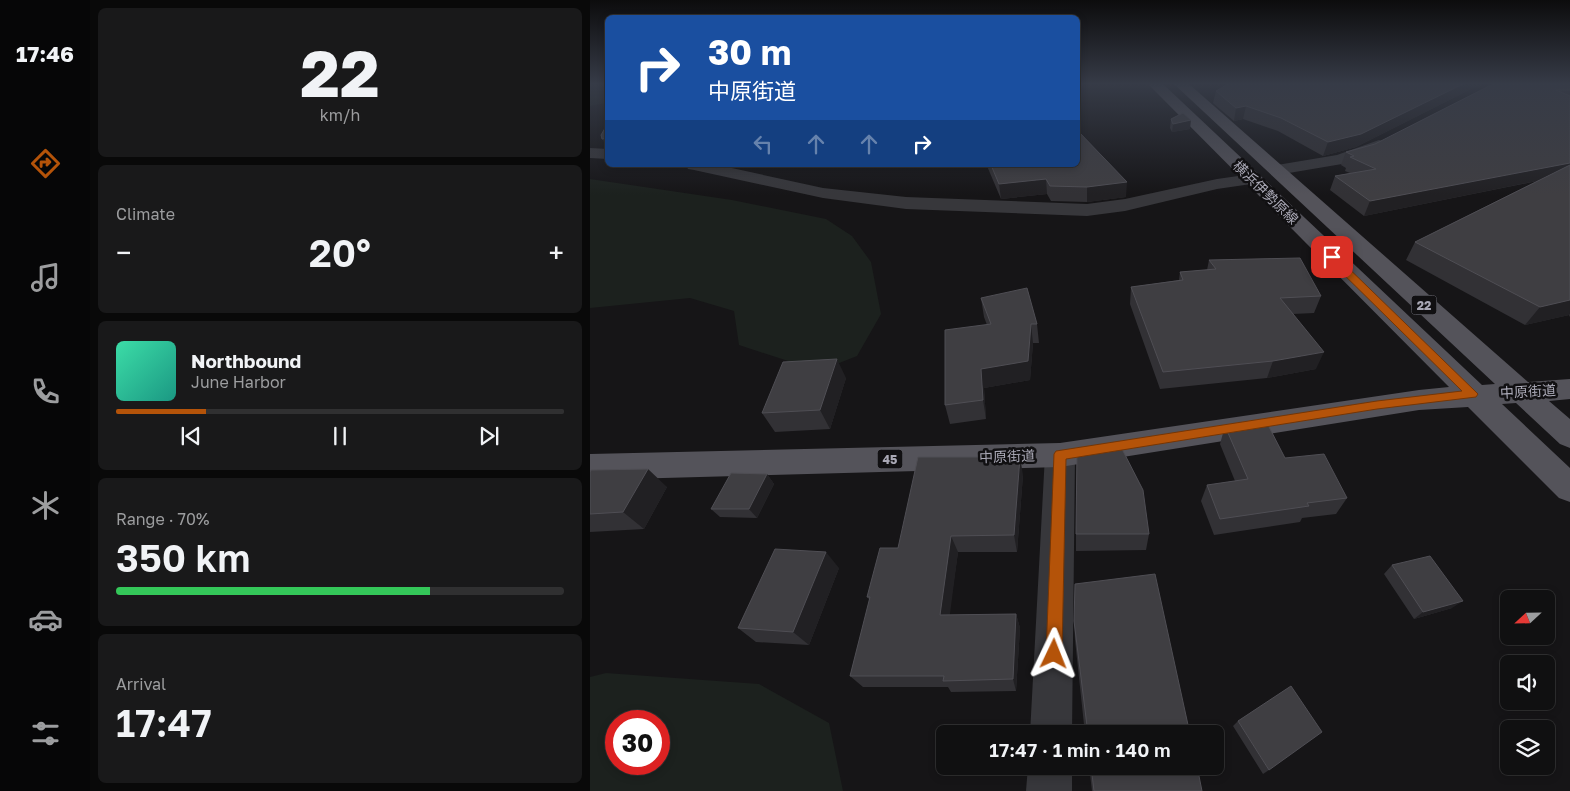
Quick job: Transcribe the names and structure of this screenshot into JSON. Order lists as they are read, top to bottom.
{
  "streets": {
    "main road": [
      "横浜伊勢原線",
      "22",
      "中原街道",
      "45"
    ]
  },
  "crossings": [
    ["横浜伊勢原線", "中原街道"]
  ],
  "north": "left",
  "page": {
    "tabs": "17:46",
    "tile": [
      ["22", "km/h"],
      "Climate",
      ["Range · 70%", "350 km"],
      ["Arrival", "17:47"]
    ],
    "turn": ["30 m", "中原街道"],
    "heat": ["−", "20°", "+"],
    "song": ["Northbound", "June Harbor"],
    "limit": "30",
    "trip": "17:47 · 1 min · 140 m"
  }
}
